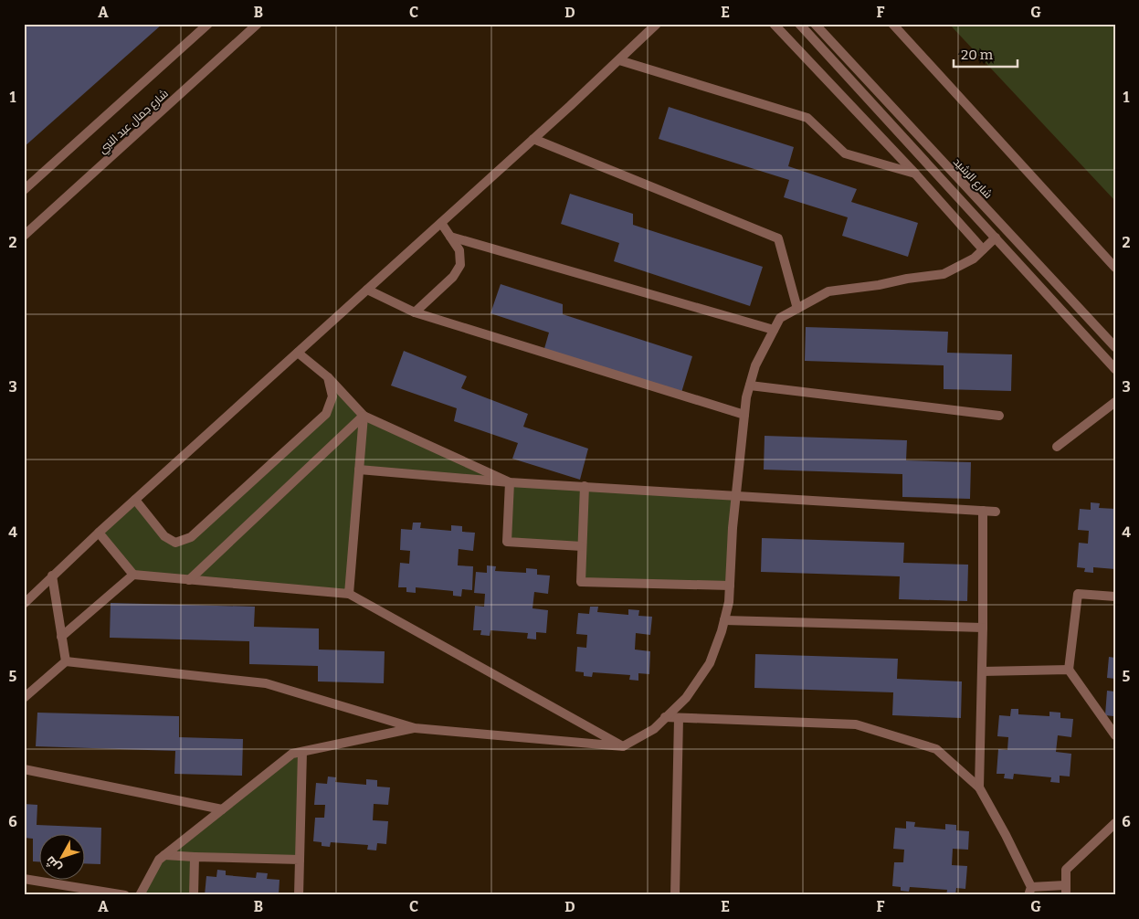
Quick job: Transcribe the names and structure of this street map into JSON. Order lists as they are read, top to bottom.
{
  "streets": {
    "street": ["شارع جمال عبد النبي", "شارع الرشيد"]
  },
  "scale_bar": "20 m",
  "north": "bottom left",
  "grid": {
    "columns": [
      "A",
      "B",
      "C",
      "D",
      "E",
      "F",
      "G"
    ],
    "rows": [
      "1",
      "2",
      "3",
      "4",
      "5",
      "6"
    ]
  }
}
